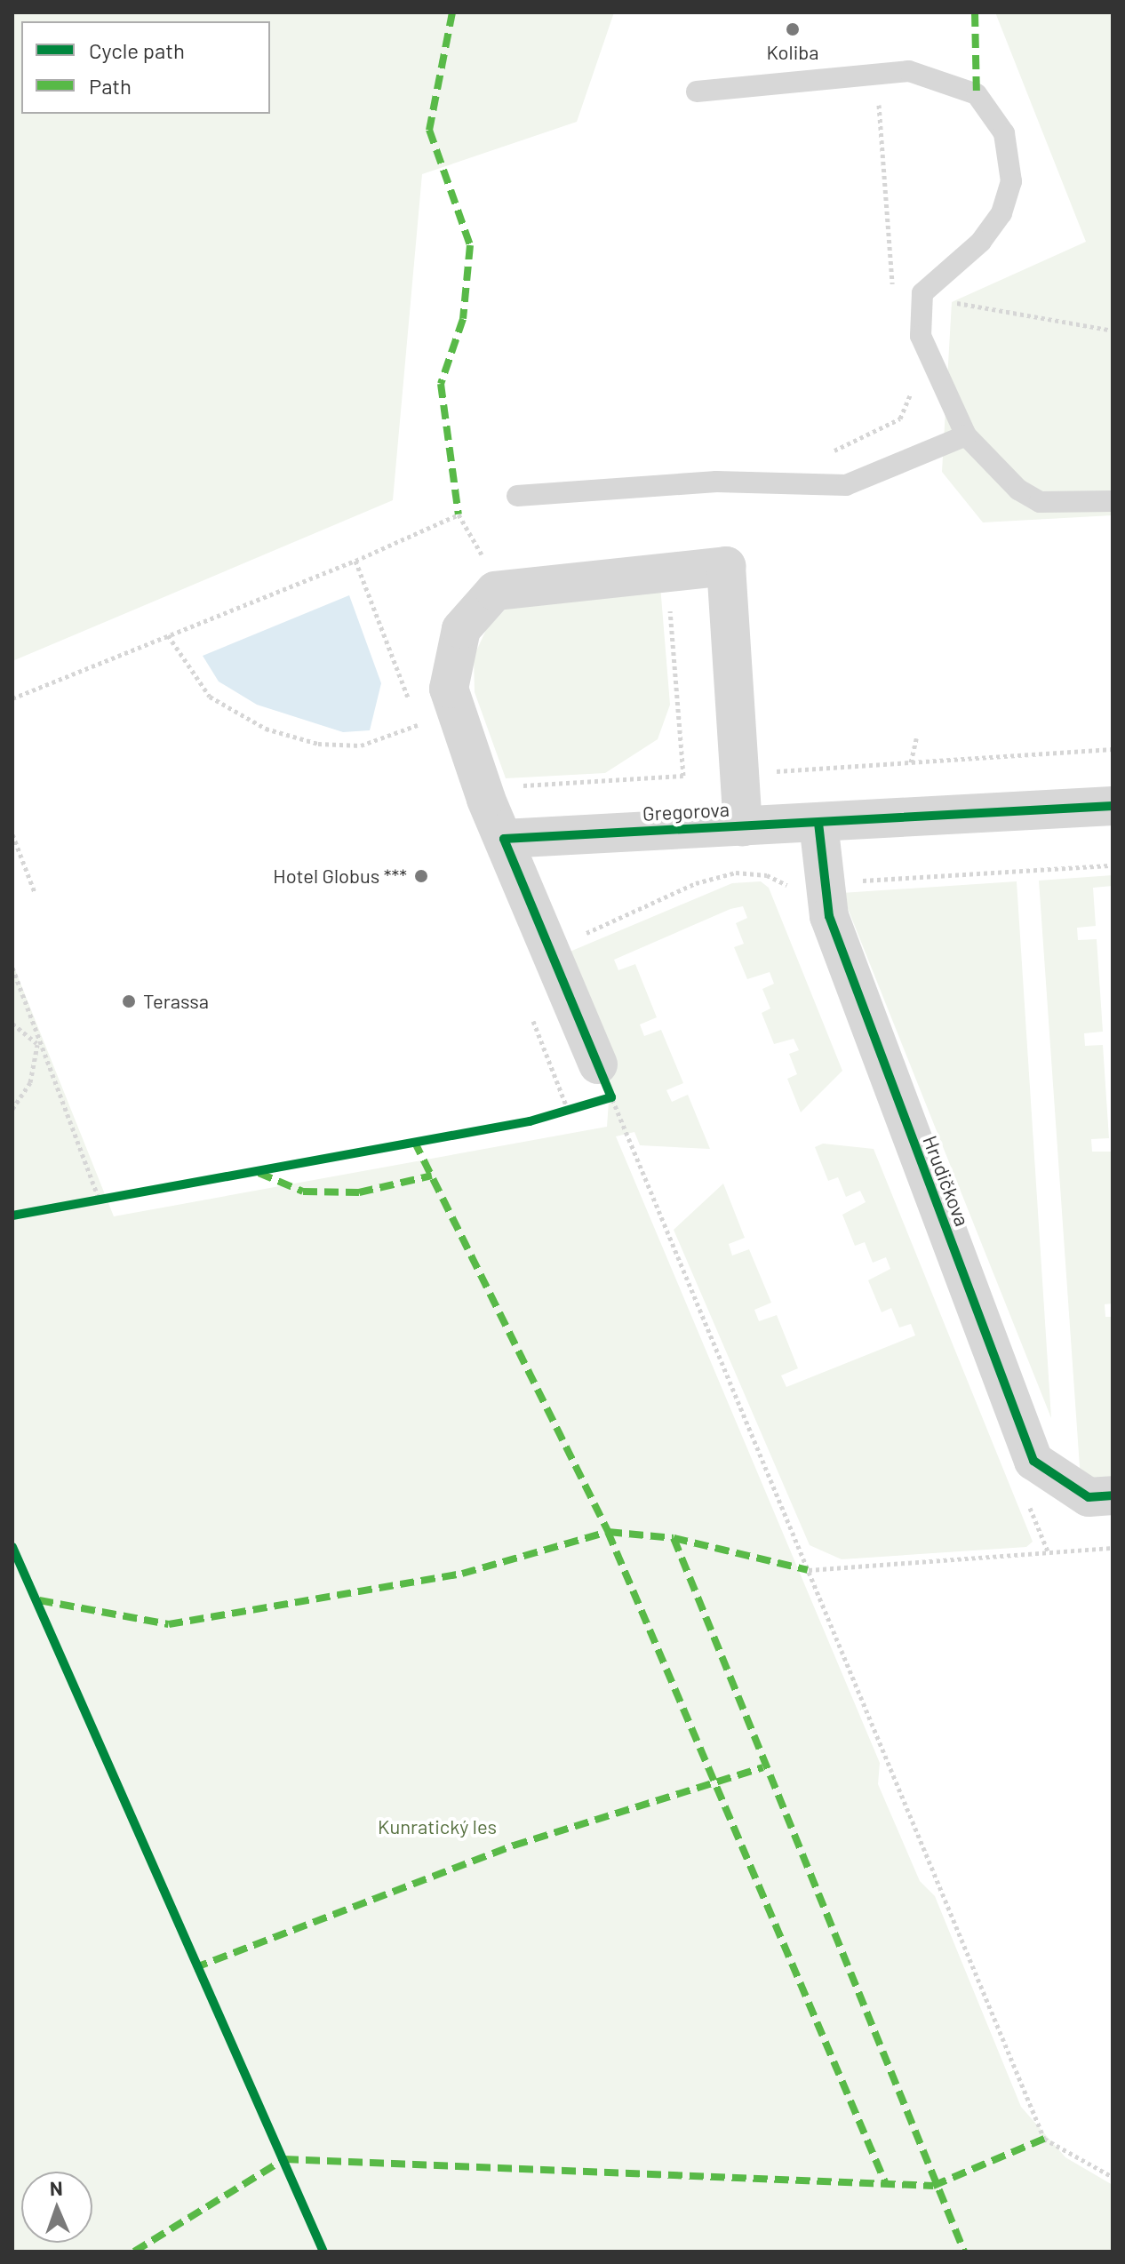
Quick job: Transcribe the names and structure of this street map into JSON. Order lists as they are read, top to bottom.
{
  "streets": {
    "street": ["Gregorova", "Hrudičkova"]
  },
  "crossings": [
    ["Gregorova", "Hrudičkova"]
  ],
  "parks": ["Kunratický les"],
  "places": ["Koliba", "Hotel Globus ***", "Terassa"],
  "legend": ["Cycle path", "Path"],
  "north": "top"
}
